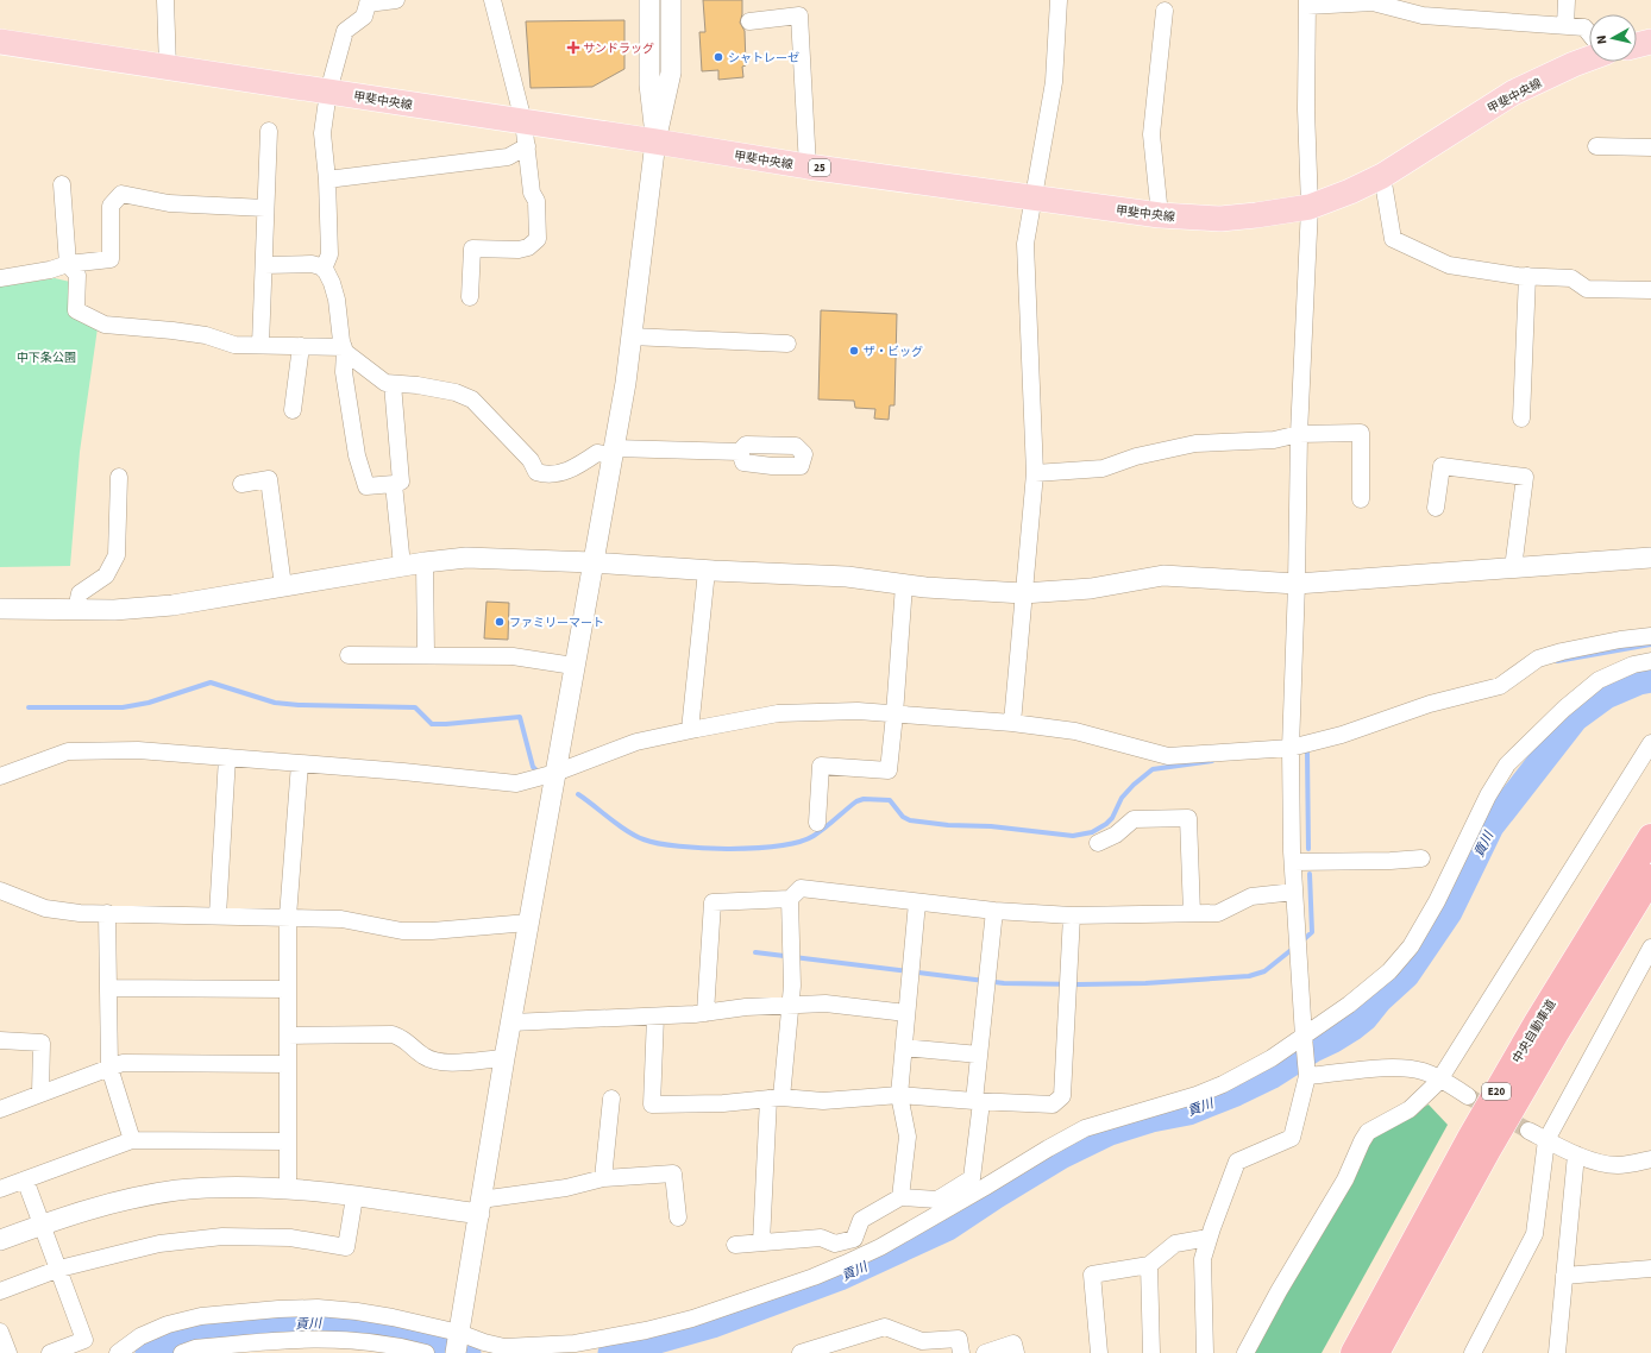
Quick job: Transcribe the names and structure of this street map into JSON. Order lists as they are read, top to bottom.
{
  "streets": {
    "highway": ["中央自動車道", "E20"],
    "main road": ["甲斐中央線", "25"]
  },
  "water": ["貢川"],
  "parks": ["中下条公園"],
  "places": {
    "health": ["サンドラッグ"],
    "other": ["シャトレーゼ", "ザ・ビッグ", "ファミリーマート"]
  },
  "north": "left"
}
